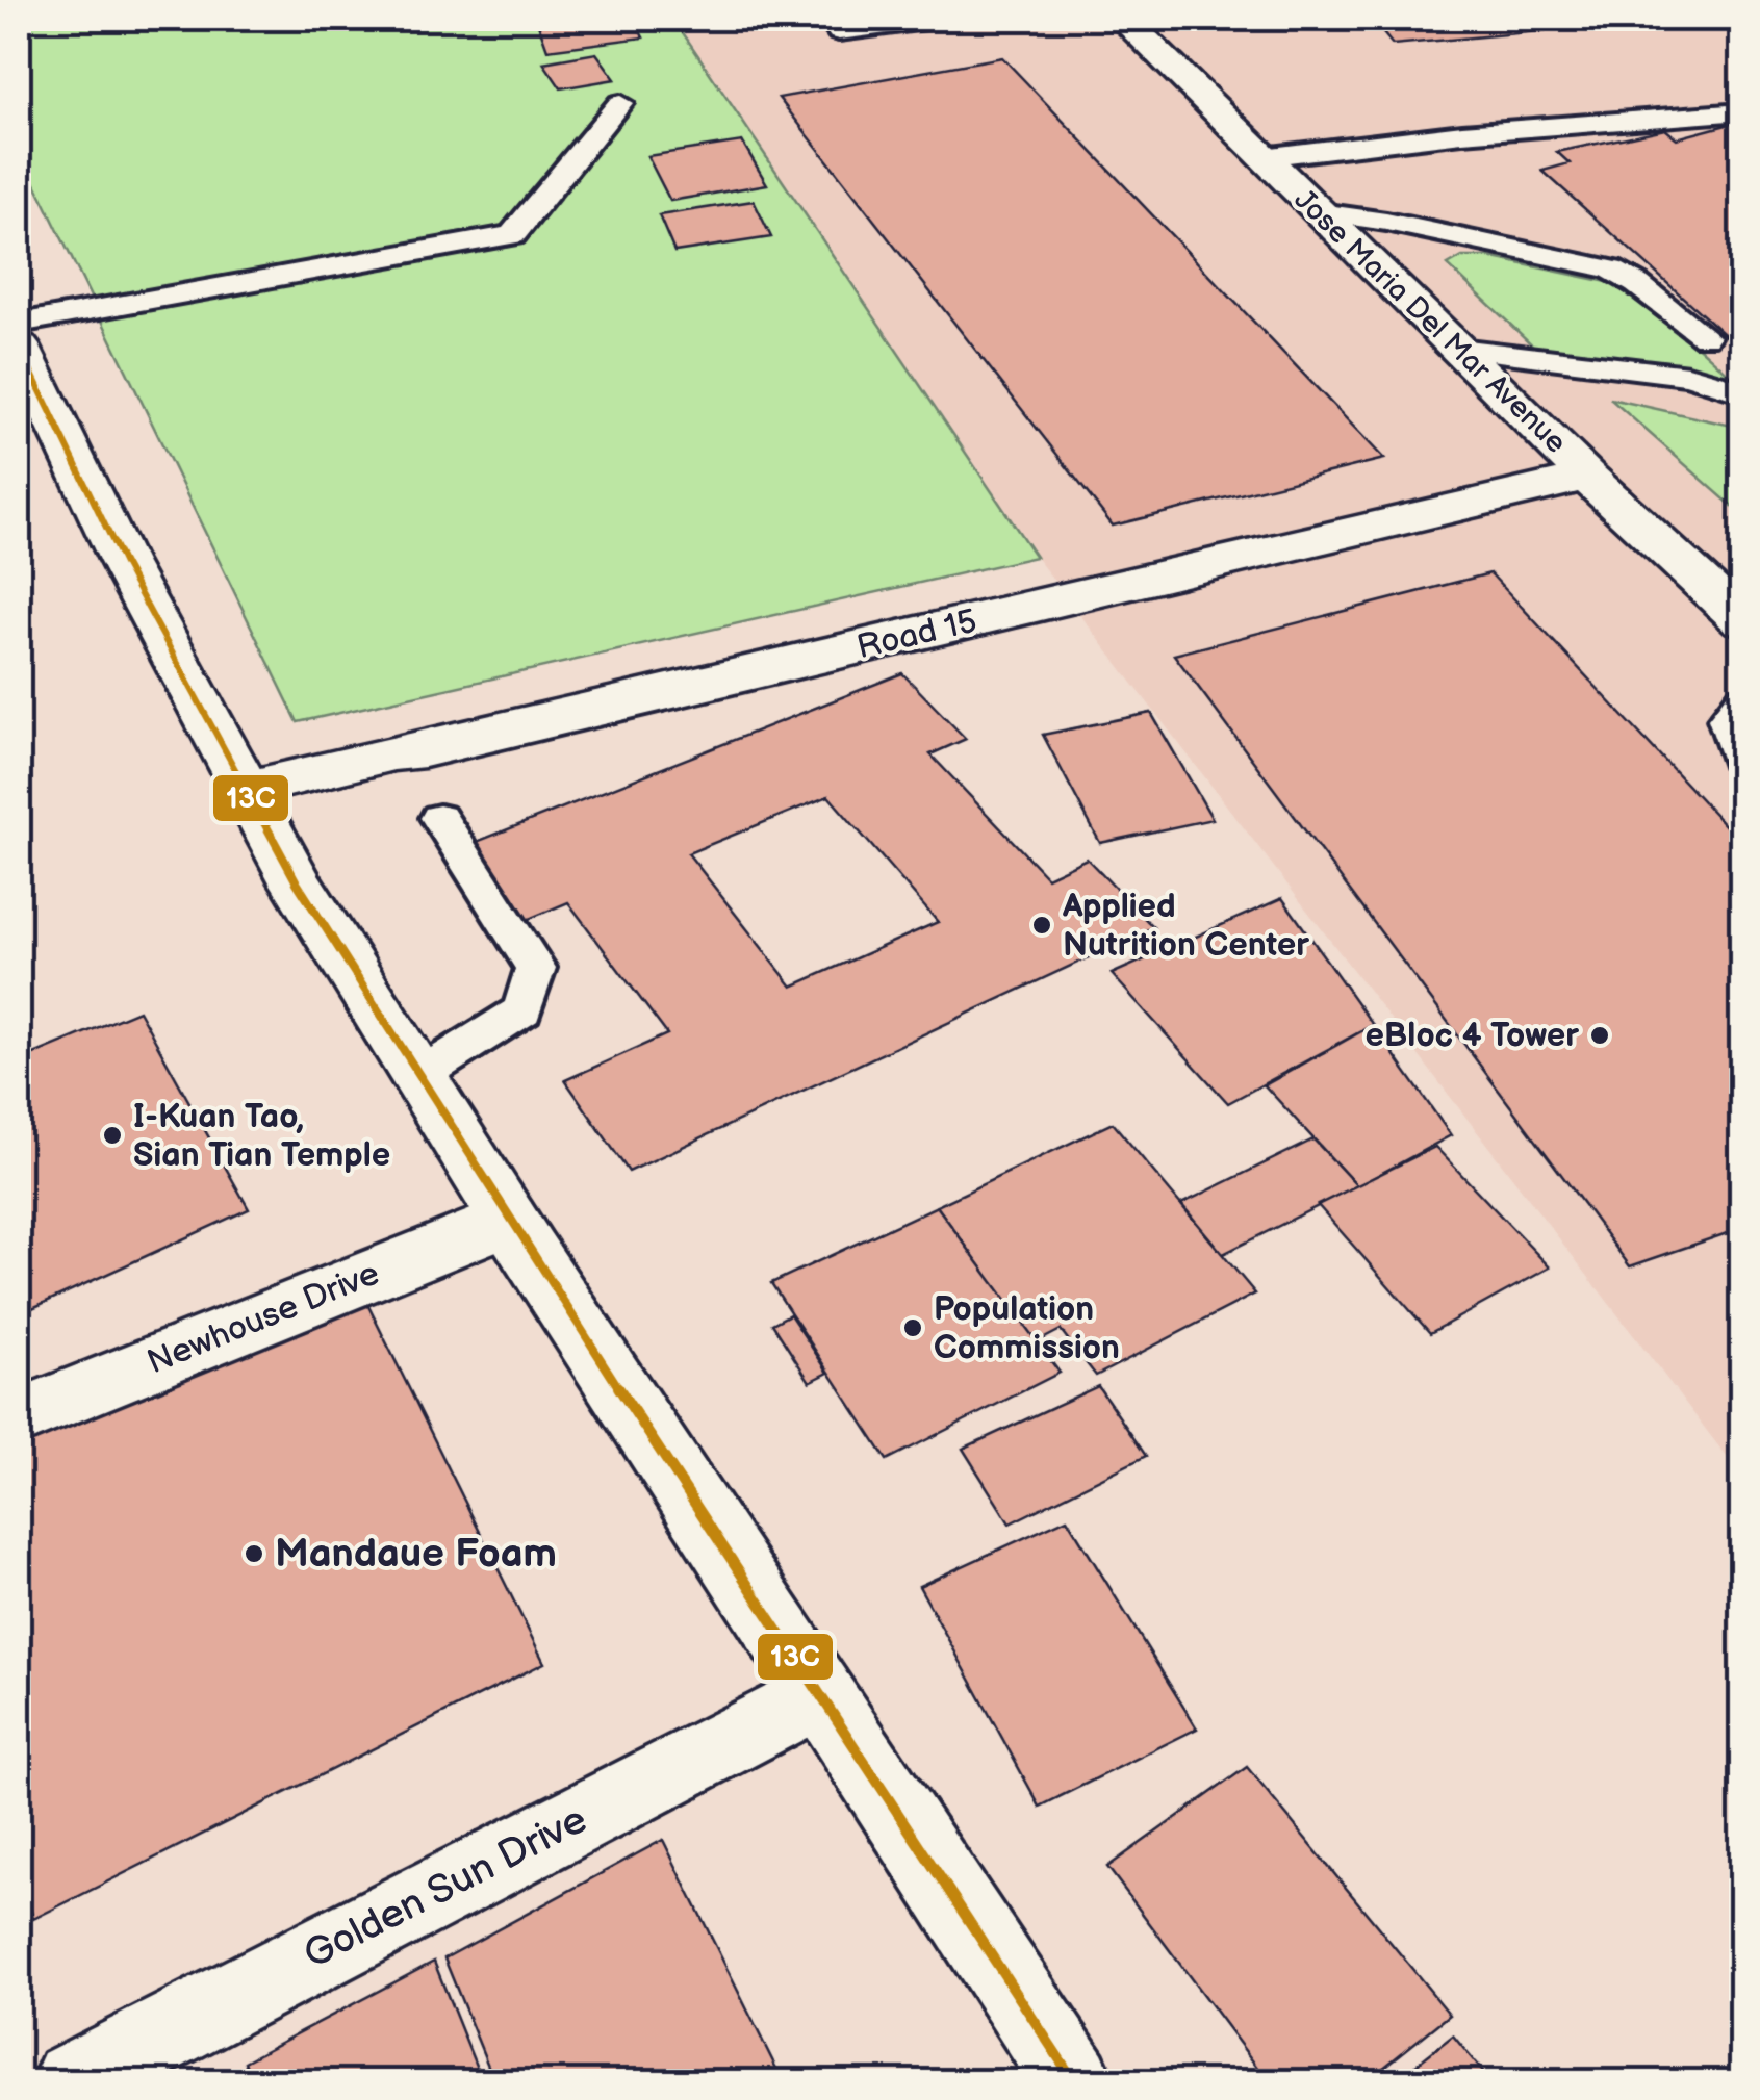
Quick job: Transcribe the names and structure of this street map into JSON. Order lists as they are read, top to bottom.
{
  "streets": {
    "street": [
      "Jose Maria Del Mar Avenue",
      "Road 15",
      "Newhouse Drive",
      "Golden Sun Drive"
    ]
  },
  "crossings": [
    ["Jose Maria Del Mar Avenue", "Road 15"]
  ],
  "places": [
    "Applied Nutrition Center",
    "eBloc 4 Tower",
    "I-Kuan Tao, Sian Tian Temple",
    "Population Commission",
    "Mandaue Foam"
  ],
  "lines": ["transit line 13C"]
}
